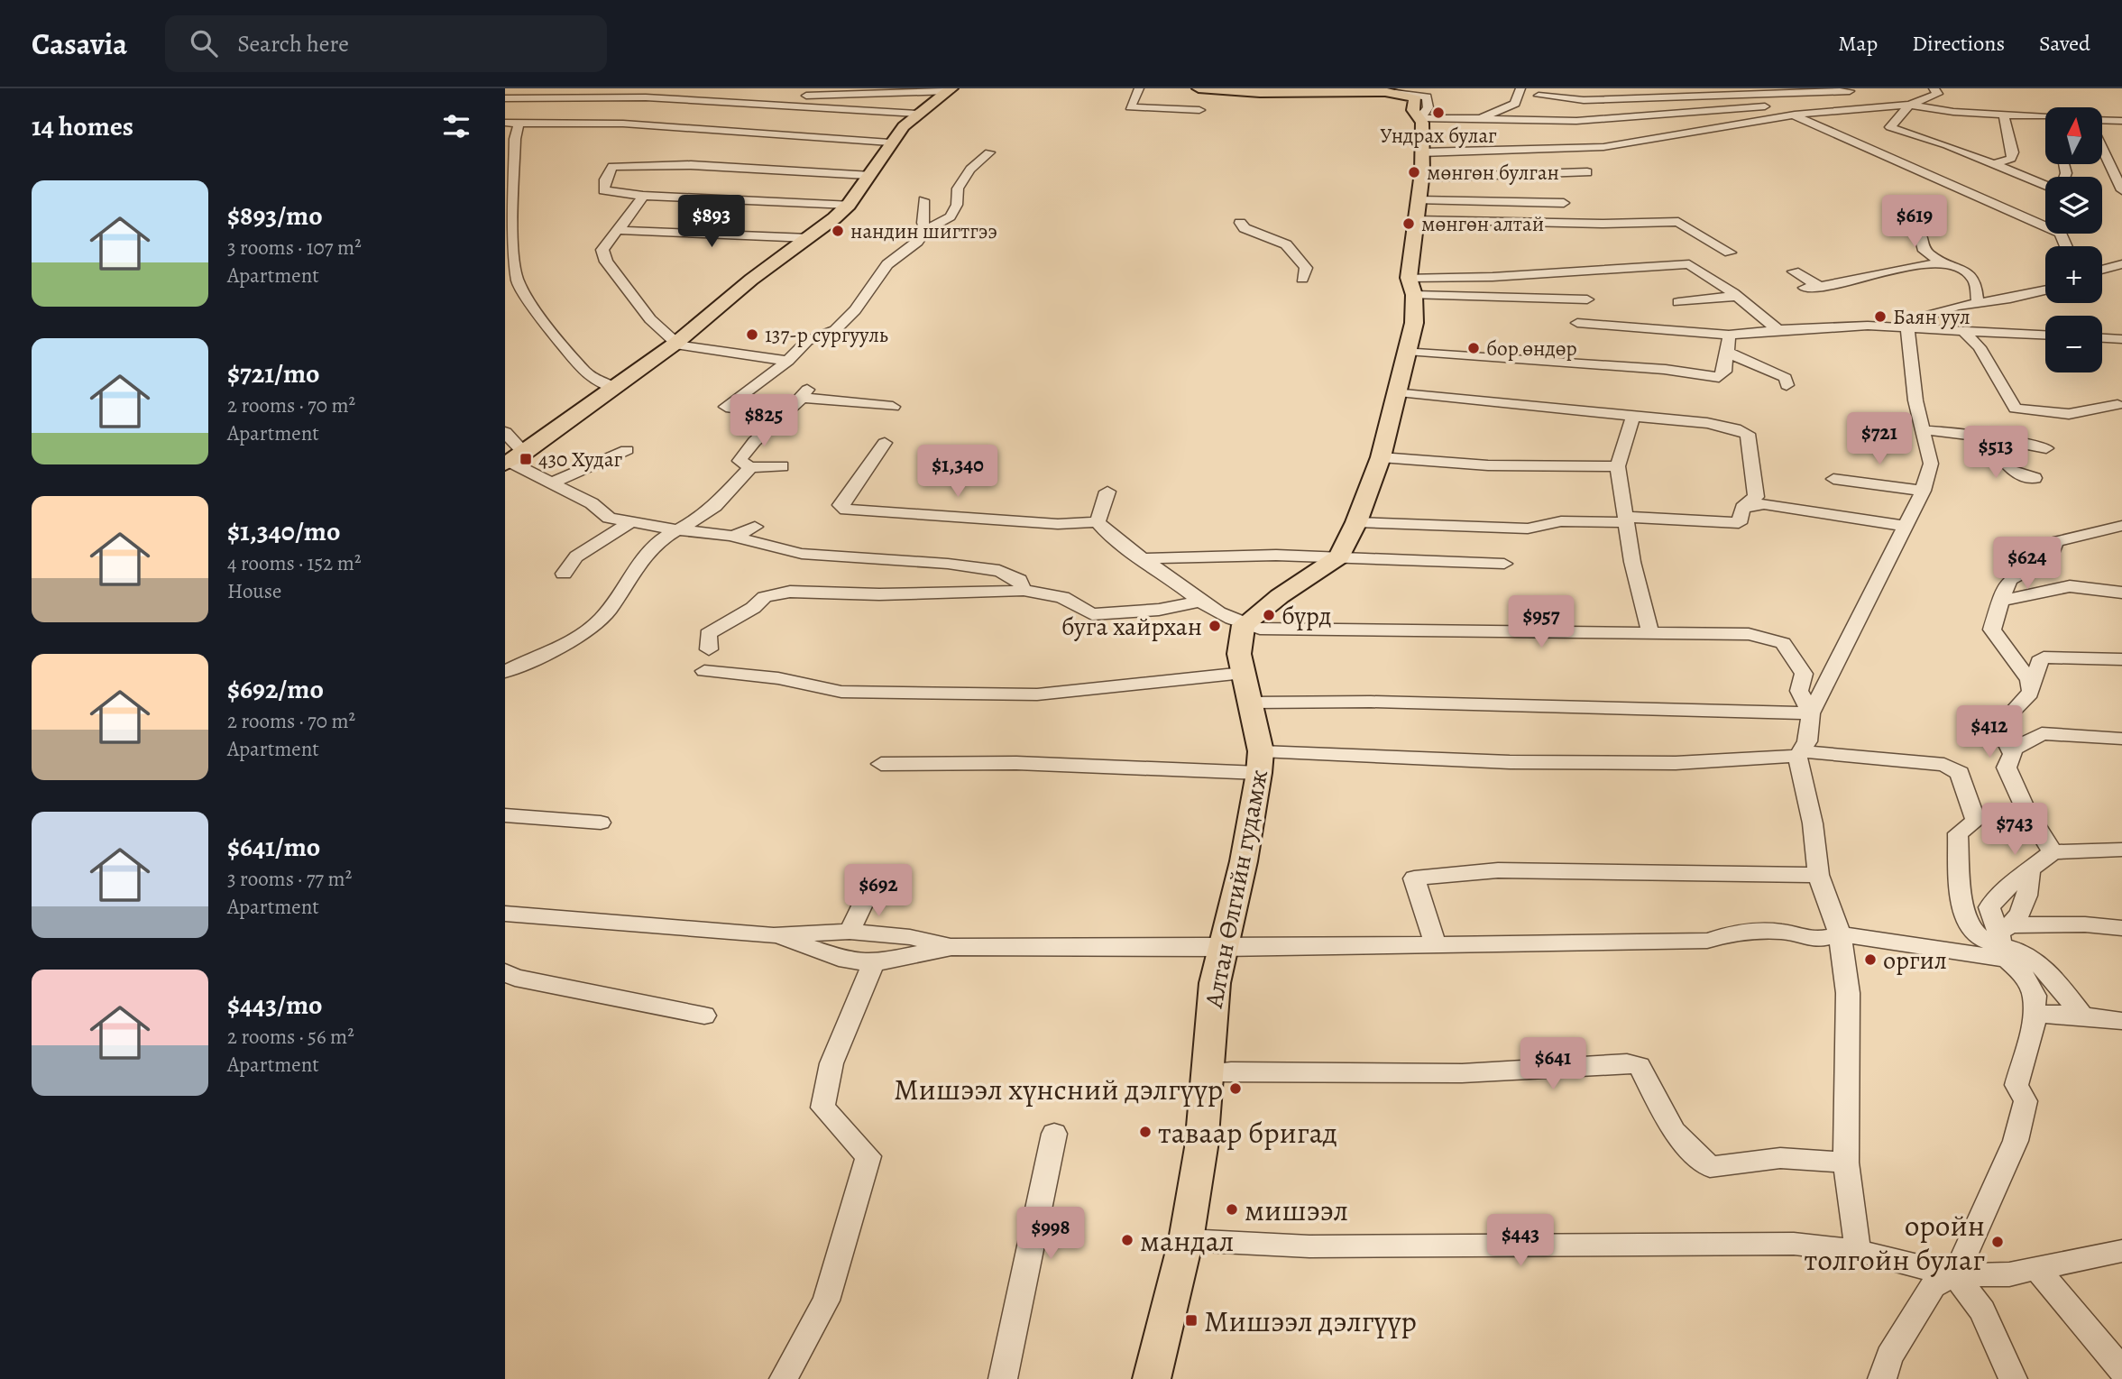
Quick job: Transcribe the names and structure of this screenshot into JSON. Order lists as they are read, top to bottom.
{
  "streets": {
    "main road": ["Алтан Өлгийн гудамж"]
  },
  "places": {
    "other": [
      "Ундрах булаг",
      "мөнгөн булган",
      "мөнгөн алтай",
      "нандин шигтгээ",
      "Баян уул",
      "137-р сургууль",
      "бор өндөр",
      "бүрд",
      "буга хайрхан",
      "оргил",
      "Мишээл хүнсний дэлгүүр",
      "таваар бригад",
      "мишээл",
      "мандал",
      "оройн толгойн булаг"
    ],
    "transit": ["430 Худаг", "Мишээл дэлгүүр"]
  },
  "north": "top",
  "page": {
    "header": "Casavia",
    "search": "Search here",
    "nav": ["Map", "Directions", "Saved"],
    "heading": "14 homes",
    "map_buttons": ["+", "−"],
    "list": [
      {
        "name": "$893/mo",
        "note": "3 rooms · 107 m² · Apartment"
      },
      {
        "name": "$721/mo",
        "note": "2 rooms · 70 m² · Apartment"
      },
      {
        "name": "$1,340/mo",
        "note": "4 rooms · 152 m² · House"
      },
      {
        "name": "$692/mo",
        "note": "2 rooms · 70 m² · Apartment"
      },
      {
        "name": "$641/mo",
        "note": "3 rooms · 77 m² · Apartment"
      },
      {
        "name": "$443/mo",
        "note": "2 rooms · 56 m² · Apartment"
      }
    ],
    "price": [
      "$893",
      "$619",
      "$825",
      "$721",
      "$513",
      "$1,340",
      "$624",
      "$957",
      "$412",
      "$743",
      "$692",
      "$641",
      "$998",
      "$443"
    ]
  }
}
